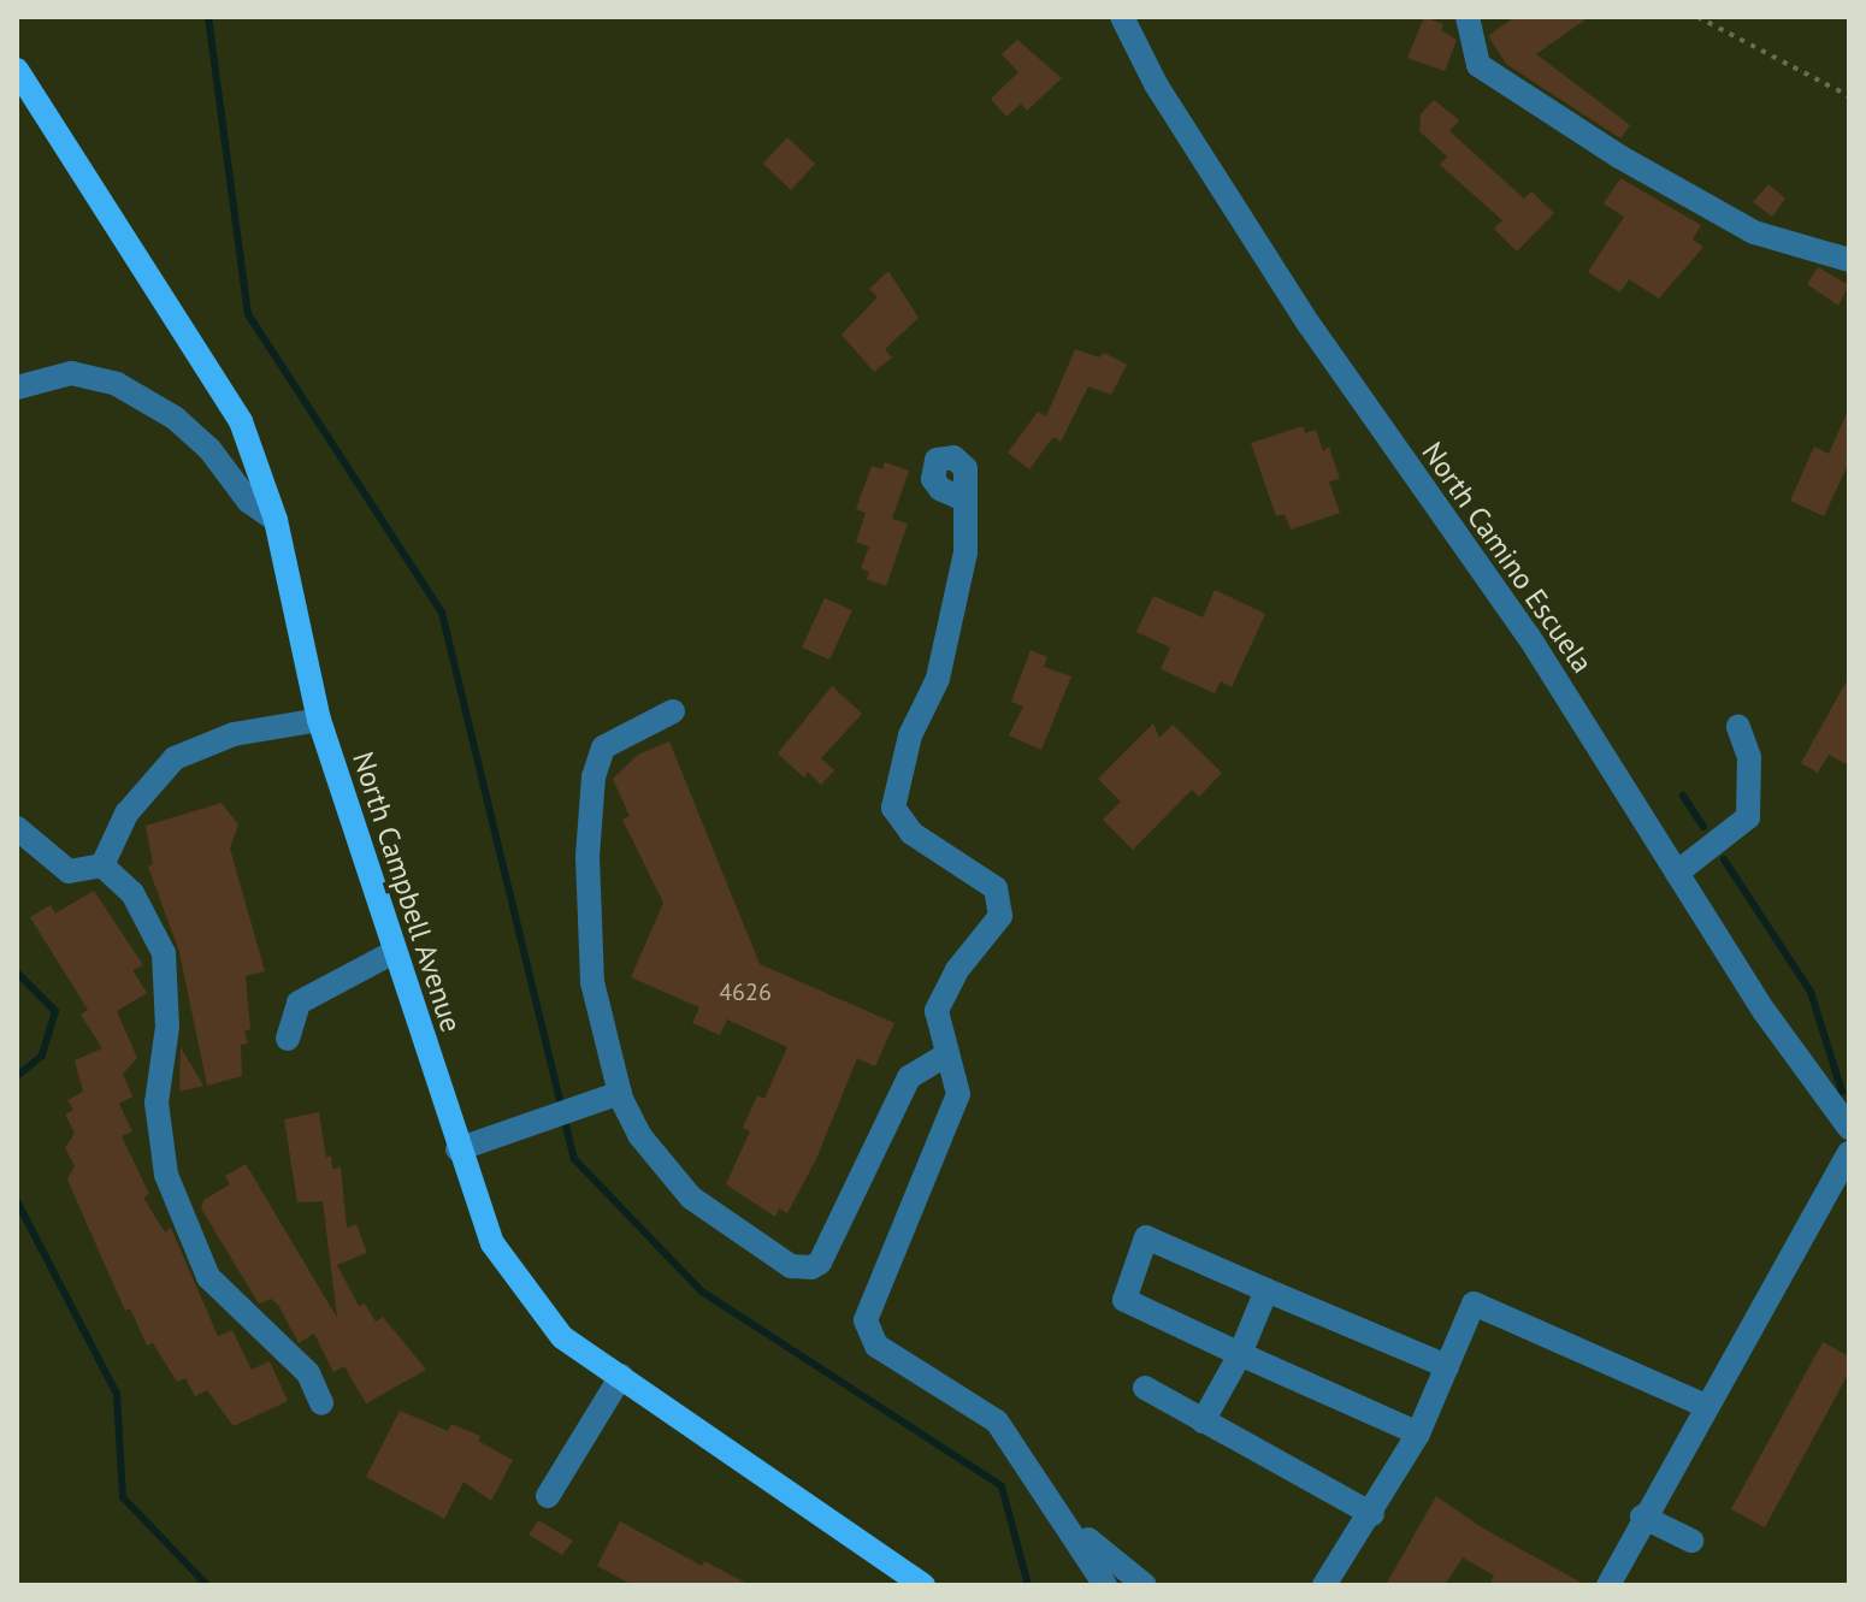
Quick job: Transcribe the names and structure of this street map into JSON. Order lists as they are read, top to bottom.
{
  "streets": {
    "main road": ["North Campbell Avenue"],
    "street": ["North Camino Escuela"]
  },
  "house_numbers": ["4626"]
}
